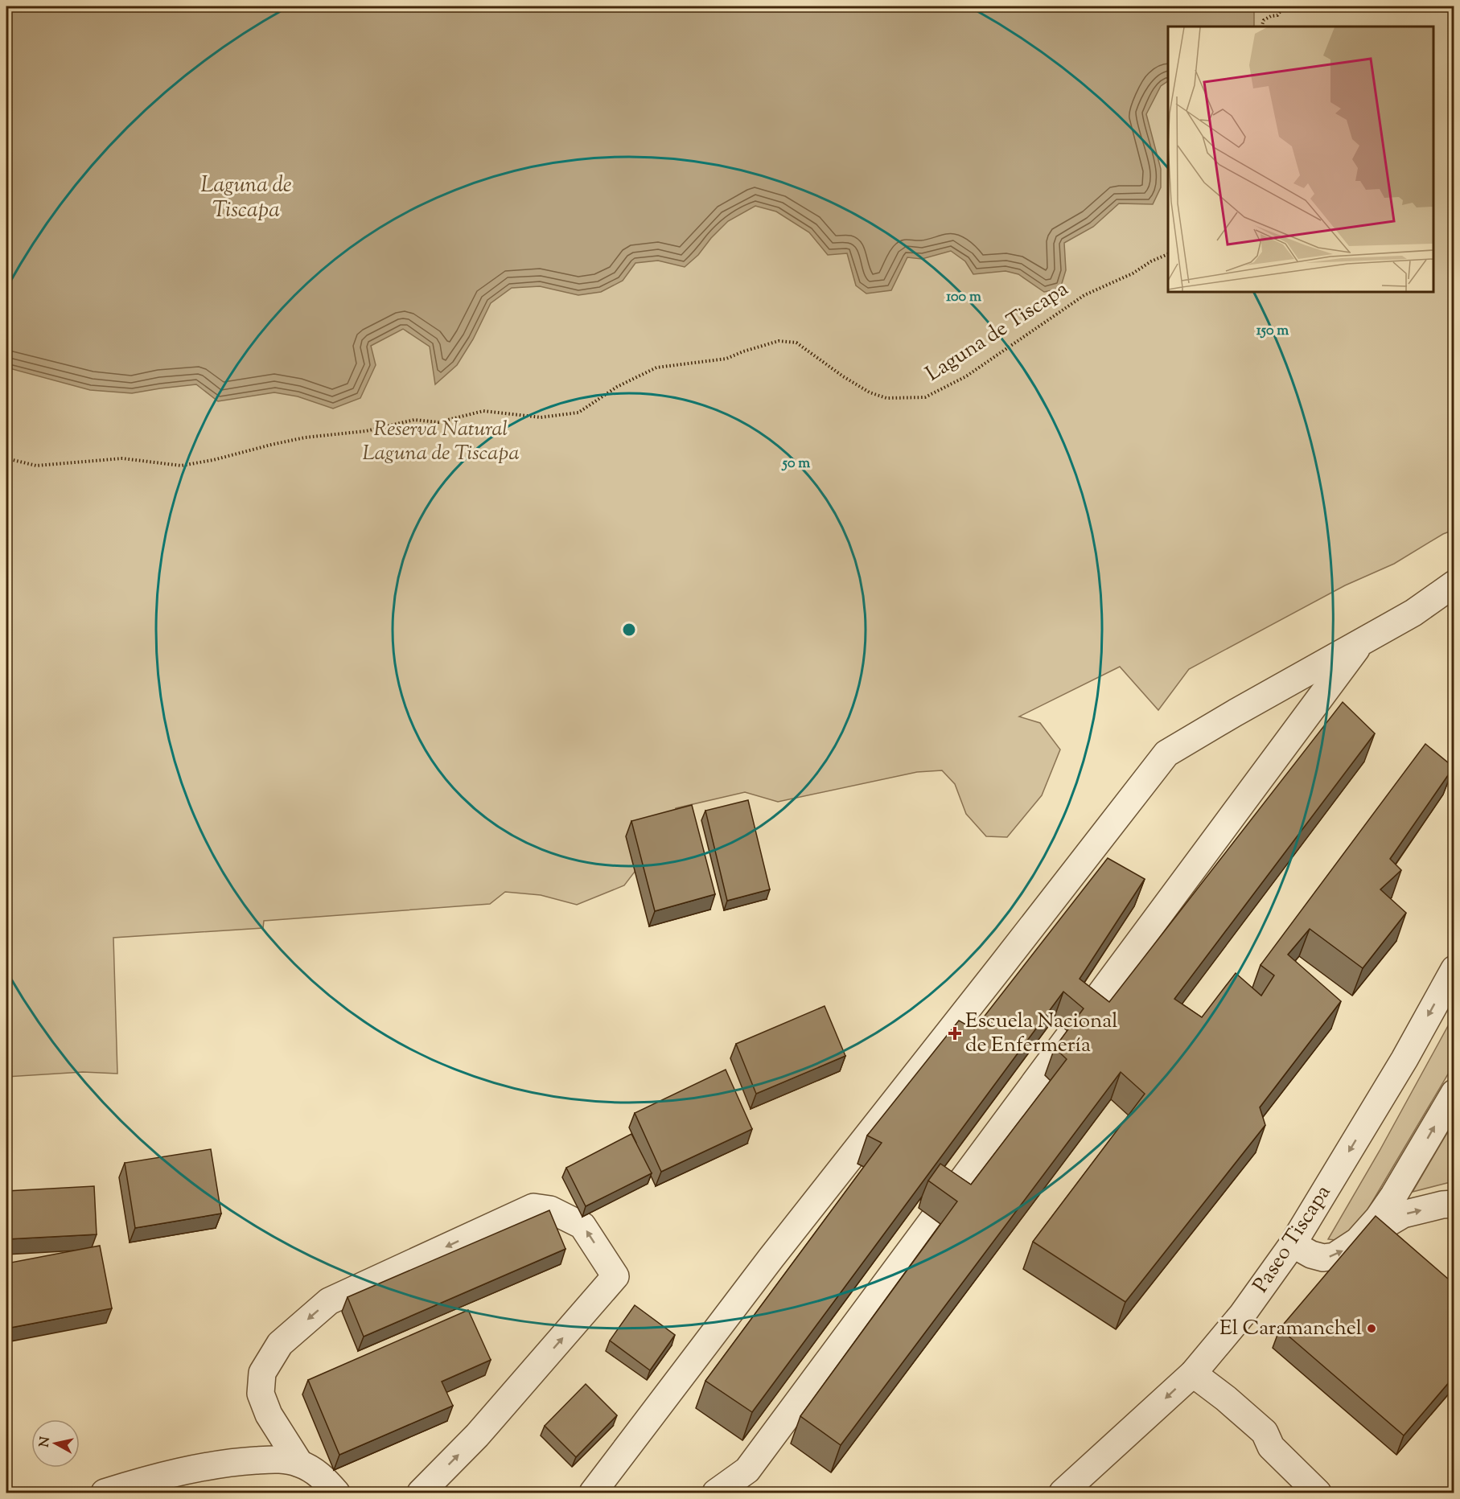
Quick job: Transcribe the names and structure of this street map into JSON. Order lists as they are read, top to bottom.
{
  "streets": {
    "street": ["Paseo Tiscapa"],
    "path": ["Laguna de Tiscapa"]
  },
  "water": ["Laguna de Tiscapa"],
  "parks": ["Reserva Natural Laguna de Tiscapa"],
  "places": {
    "health": ["Escuela Nacional de Enfermería"],
    "other": ["El Caramanchel"]
  },
  "north": "left",
  "rings": ["100 m", "150 m", "50 m"]
}
